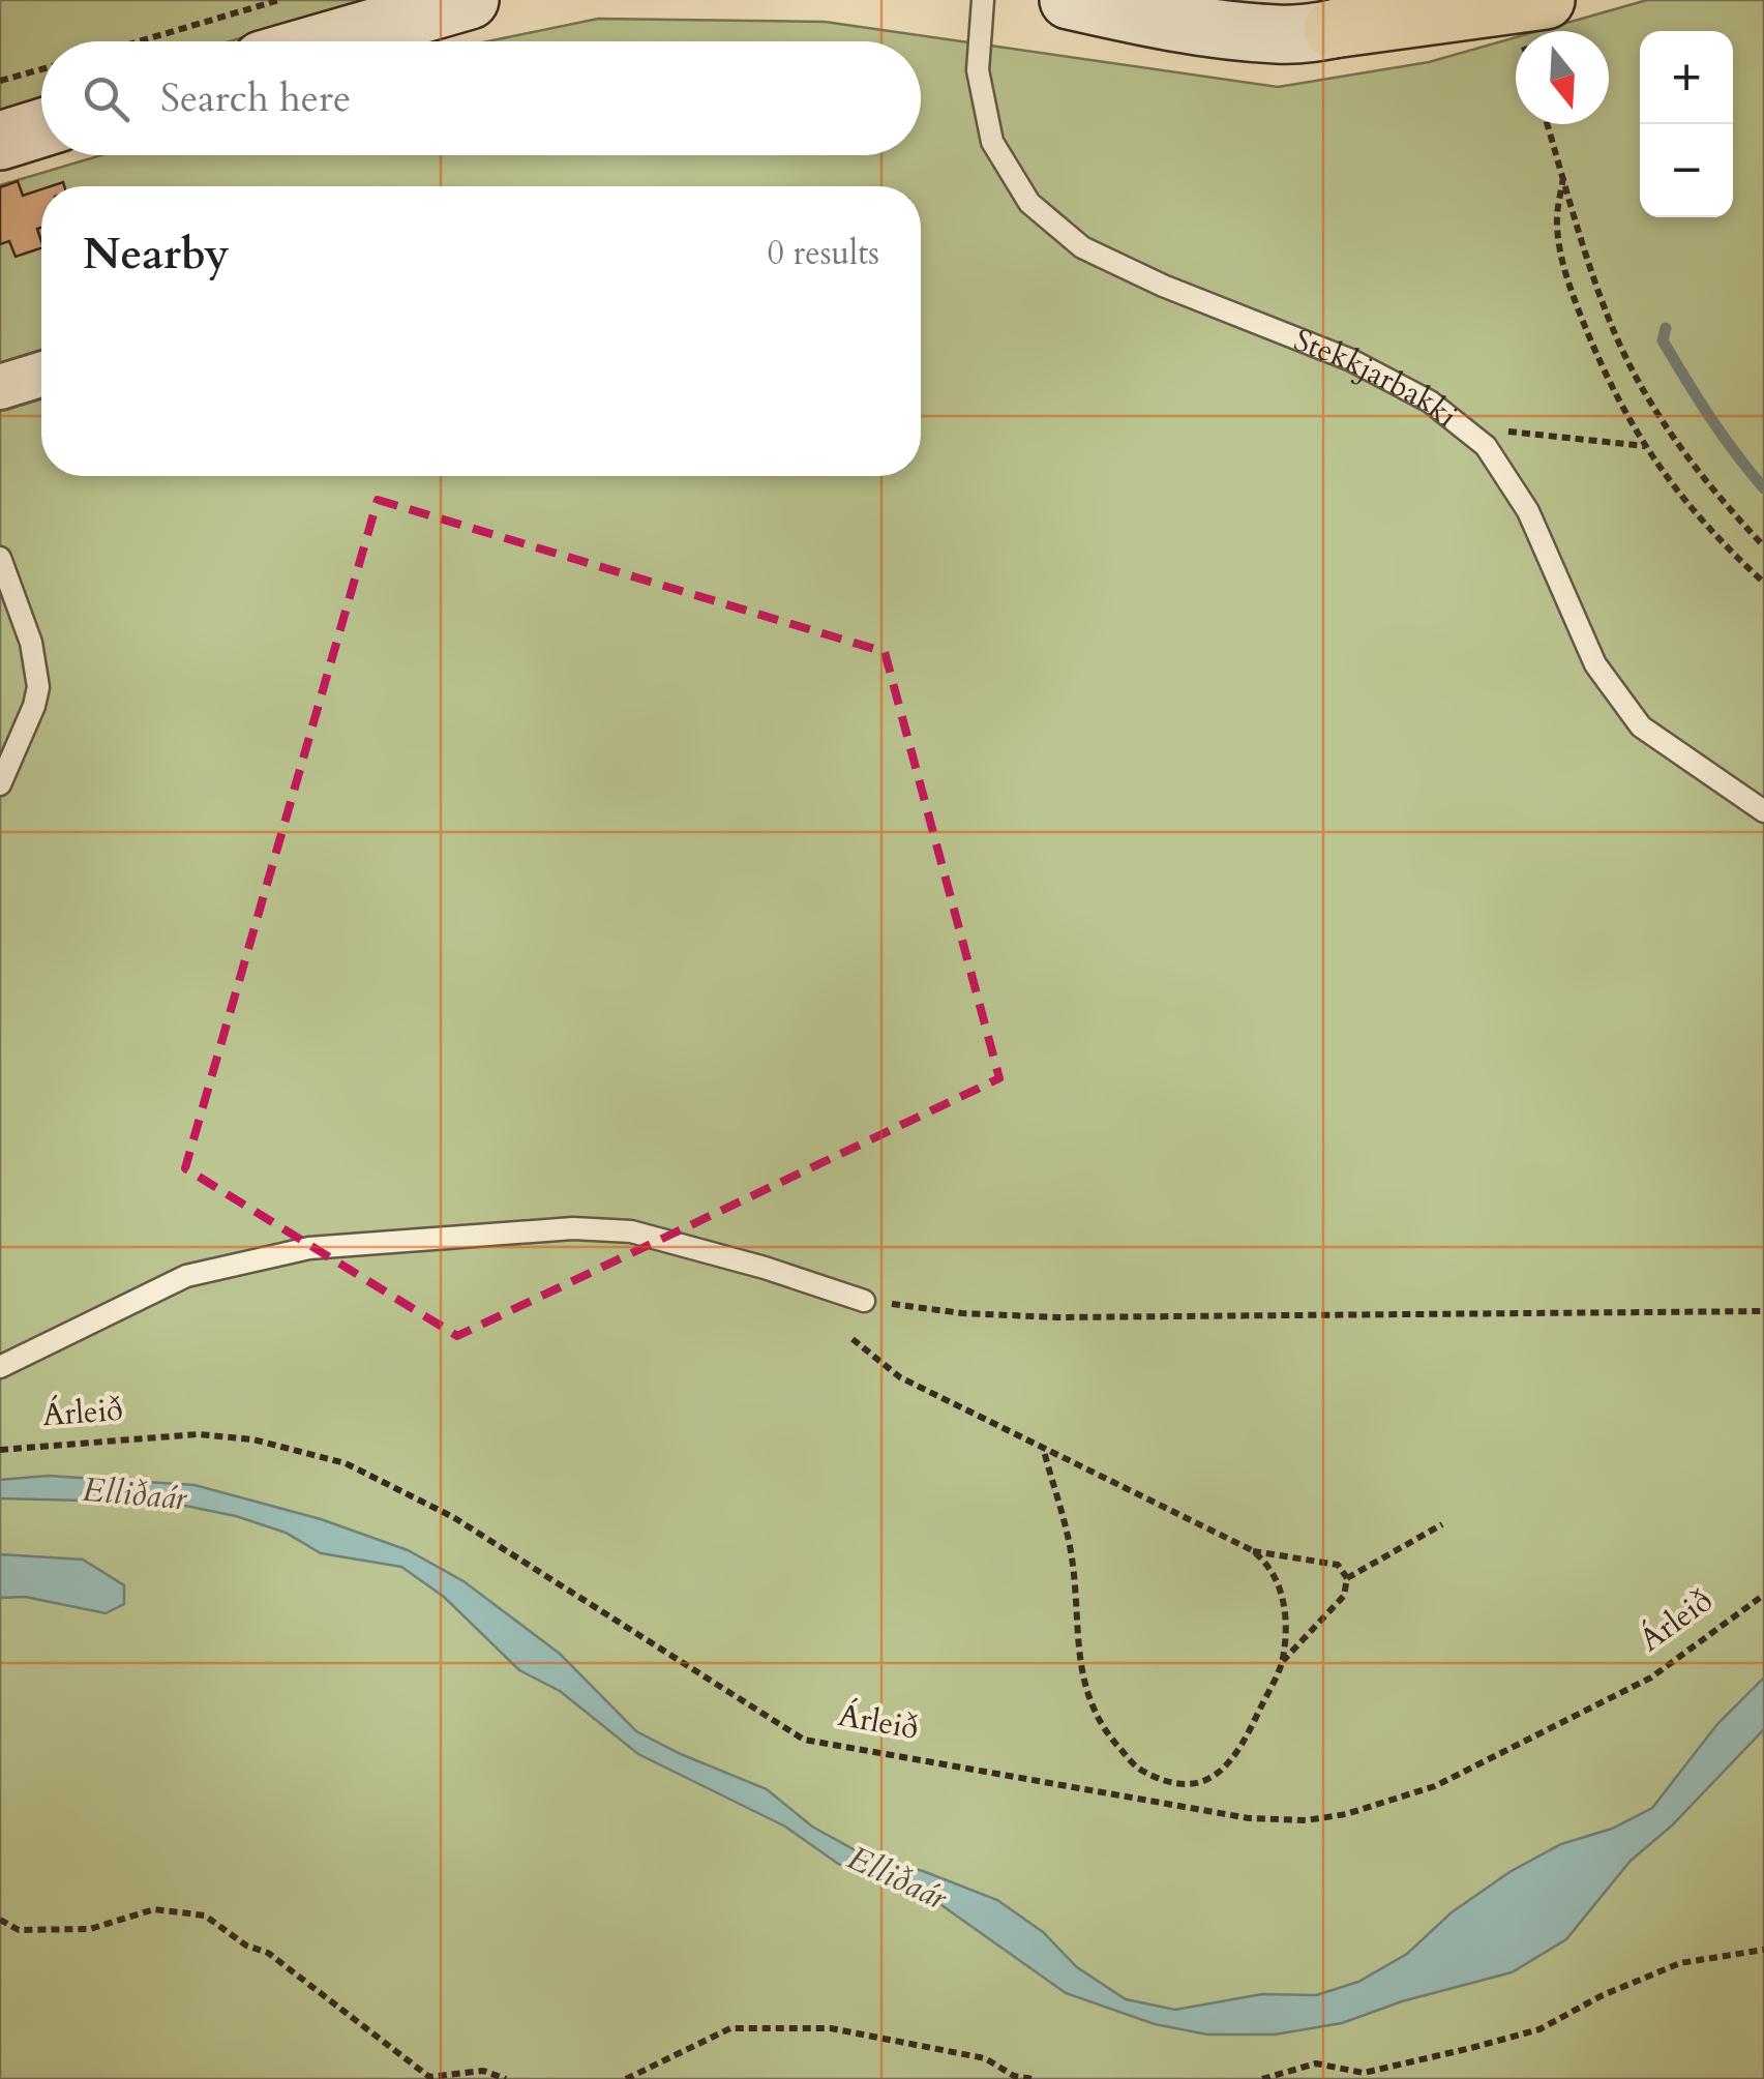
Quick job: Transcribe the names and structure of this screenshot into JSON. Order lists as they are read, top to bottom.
{
  "streets": {
    "lane": ["Stekkjarbakki"],
    "path": ["Árleið"]
  },
  "water": ["Elliðaár"],
  "north": "bottom",
  "page": {
    "map_buttons": ["+", "−"],
    "search": "Search here",
    "heading": ["Nearby", "0 results"]
  }
}
